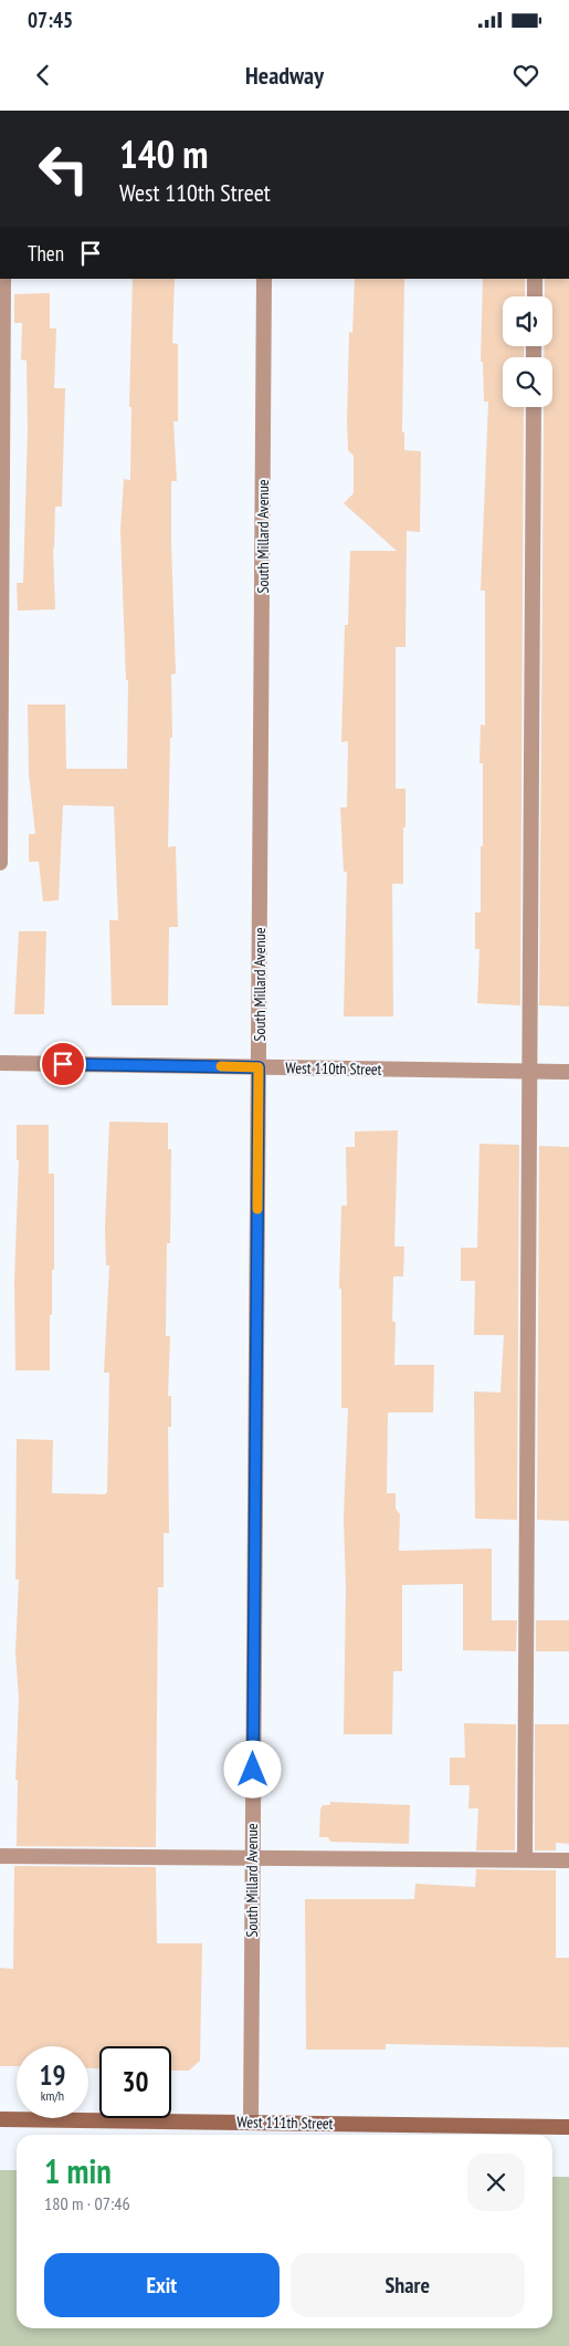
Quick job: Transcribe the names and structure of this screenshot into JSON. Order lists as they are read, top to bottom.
{
  "streets": {
    "main road": ["West 111th Street"],
    "street": ["South Millard Avenue", "West 110th Street"]
  },
  "crossings": [
    ["South Millard Avenue", "West 110th Street"],
    ["South Millard Avenue", "West 111th Street"]
  ],
  "page": {
    "status": "07:45",
    "header": "Headway",
    "turn": ["140 m", "West 110th Street"],
    "then": "Then",
    "speed": "19 km/h",
    "limit": "30",
    "heading": ["1 min", "180 m · 07:46"],
    "buttons": ["Exit", "Share"]
  }
}
